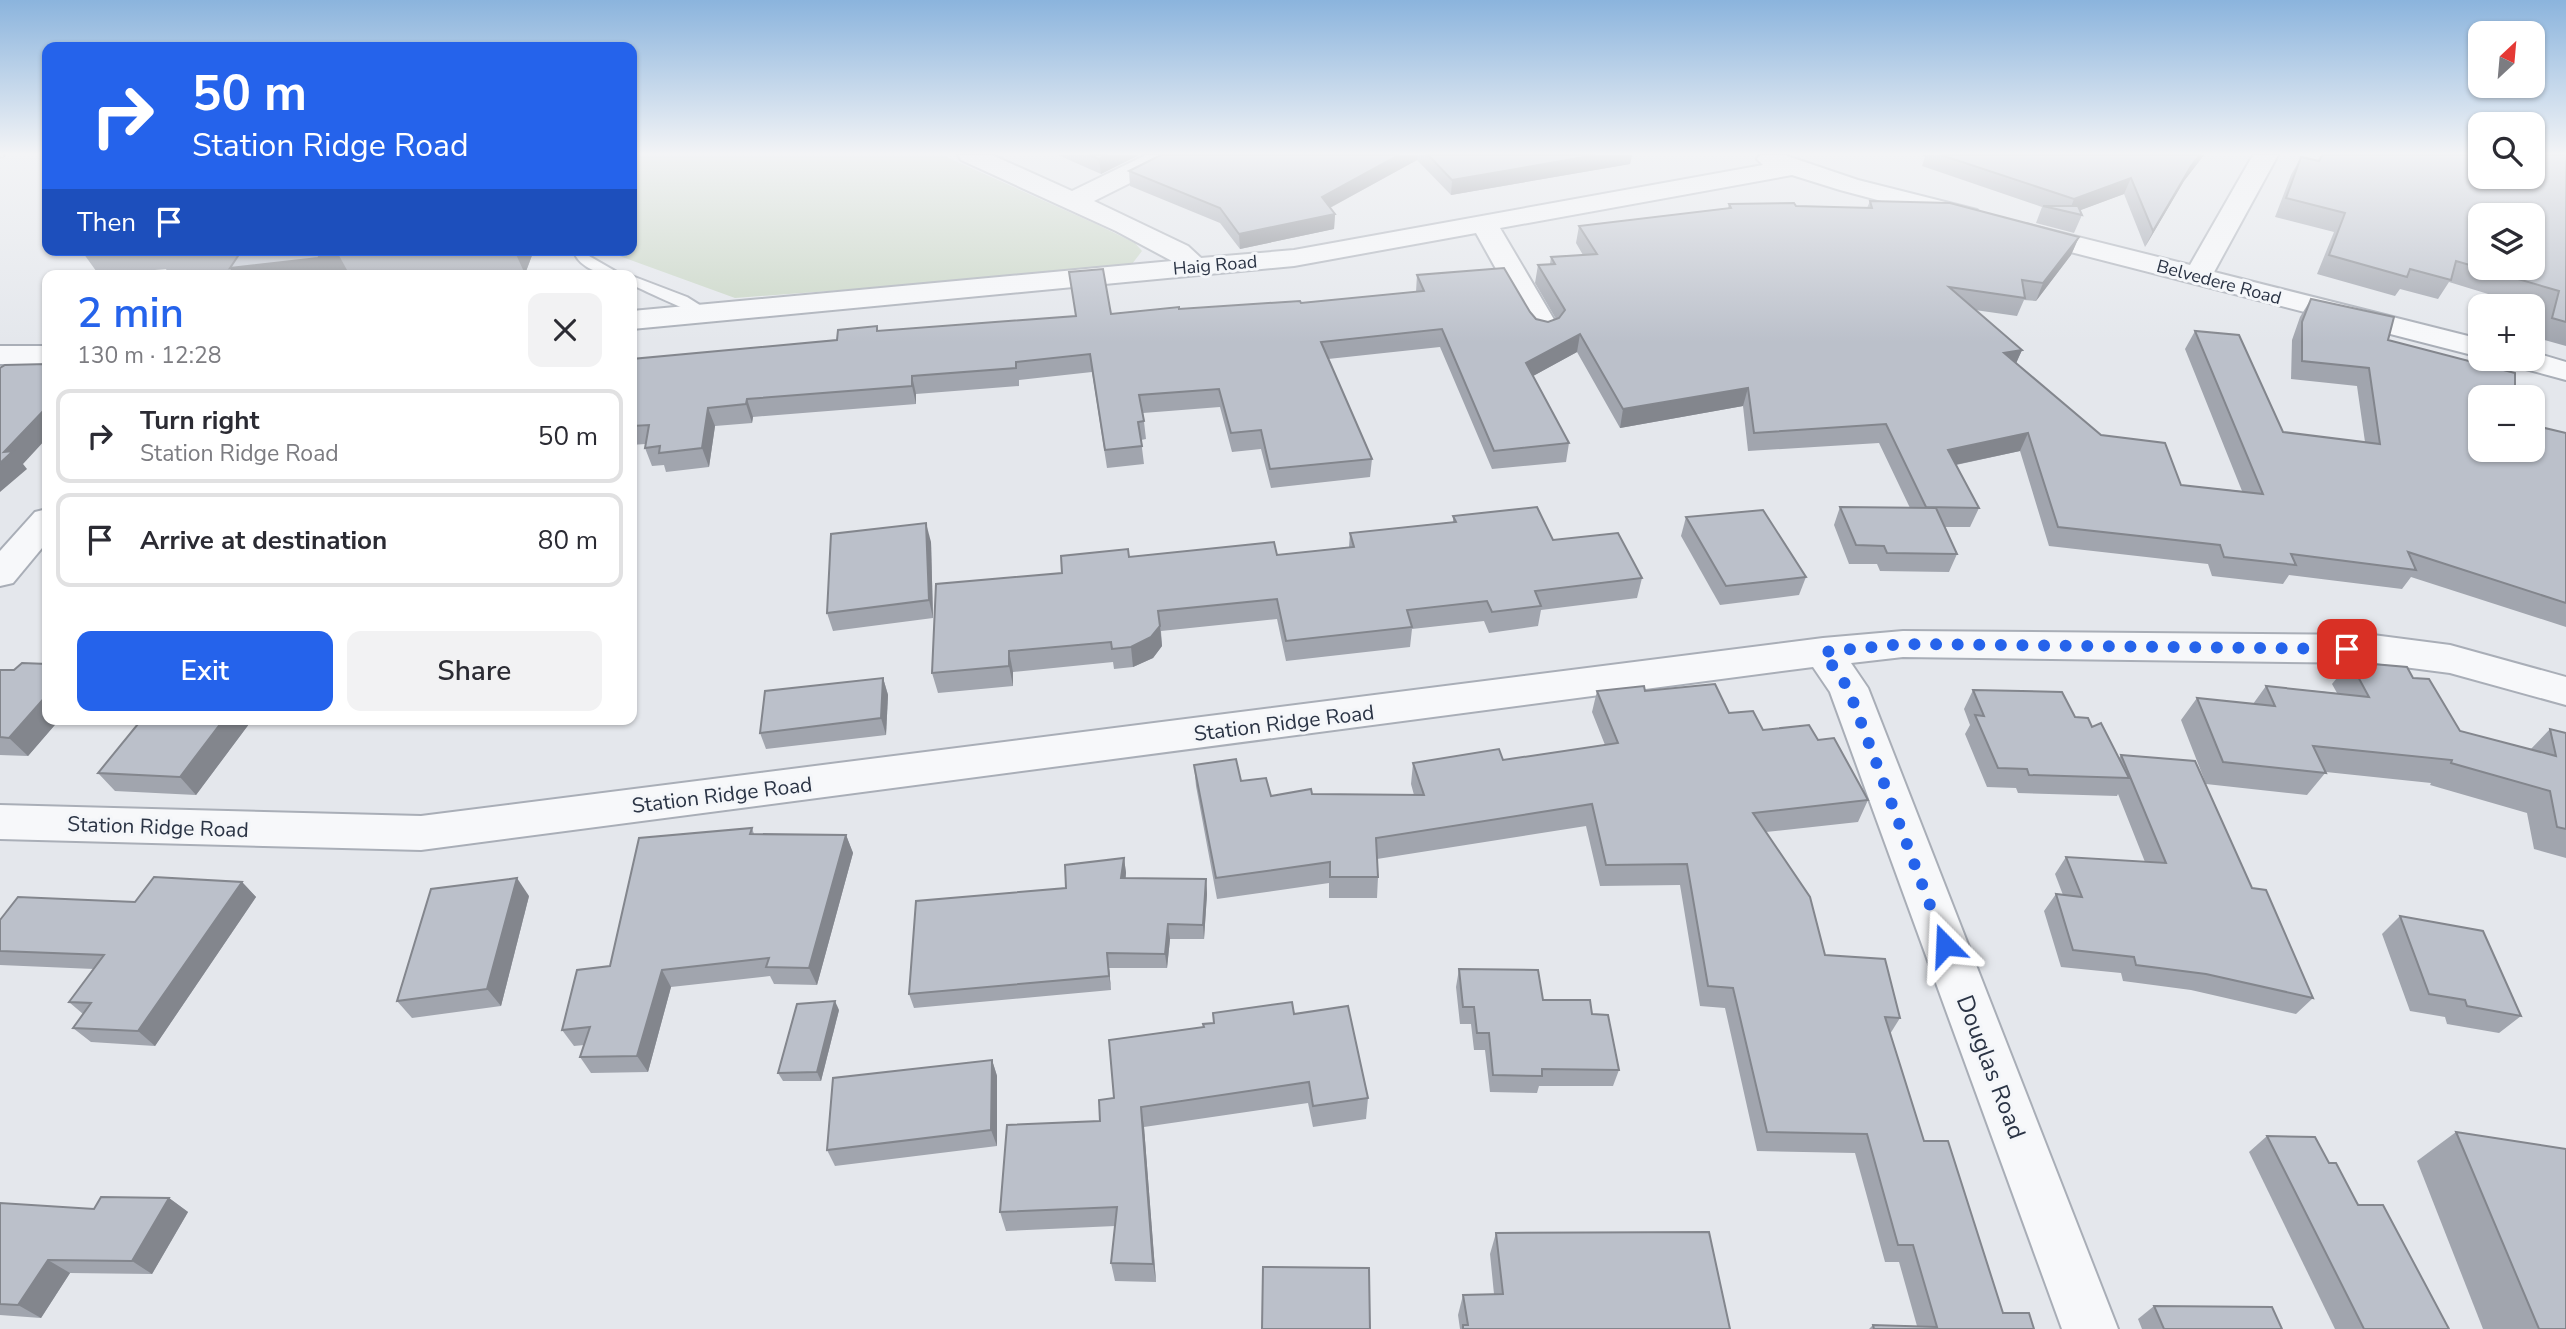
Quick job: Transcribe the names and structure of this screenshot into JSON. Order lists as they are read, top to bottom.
{
  "streets": {
    "street": [
      "Haig Road",
      "Belvedere Road",
      "Station Ridge Road",
      "Douglas Road"
    ]
  },
  "crossings": [
    ["Station Ridge Road", "Douglas Road"]
  ],
  "north": "top right",
  "page": {
    "map_buttons": ["+", "−"],
    "turn": ["50 m", "Station Ridge Road"],
    "then": "Then",
    "heading": ["2 min", "130 m · 12:28"],
    "list": [
      {
        "name": "Turn right",
        "note": "Station Ridge Road",
        "value": "50 m"
      },
      {
        "name": "Arrive at destination",
        "value": "80 m"
      }
    ],
    "buttons": ["Exit", "Share"]
  }
}
